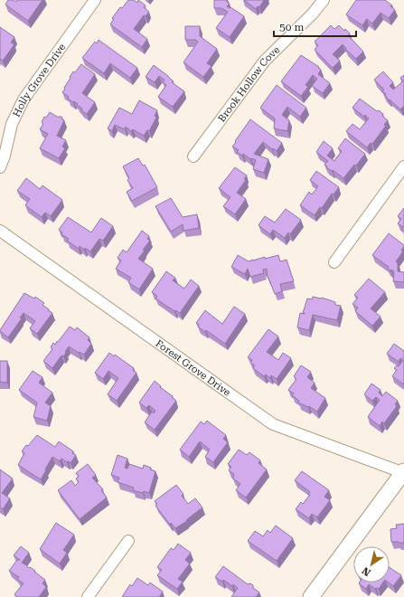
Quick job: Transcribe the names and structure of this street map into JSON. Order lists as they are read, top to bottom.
{
  "streets": {
    "street": ["Holly Grove Drive", "Brook Hollow Cove", "Forest Grove Drive"]
  },
  "scale_bar": "50 m",
  "north": "bottom left"
}
